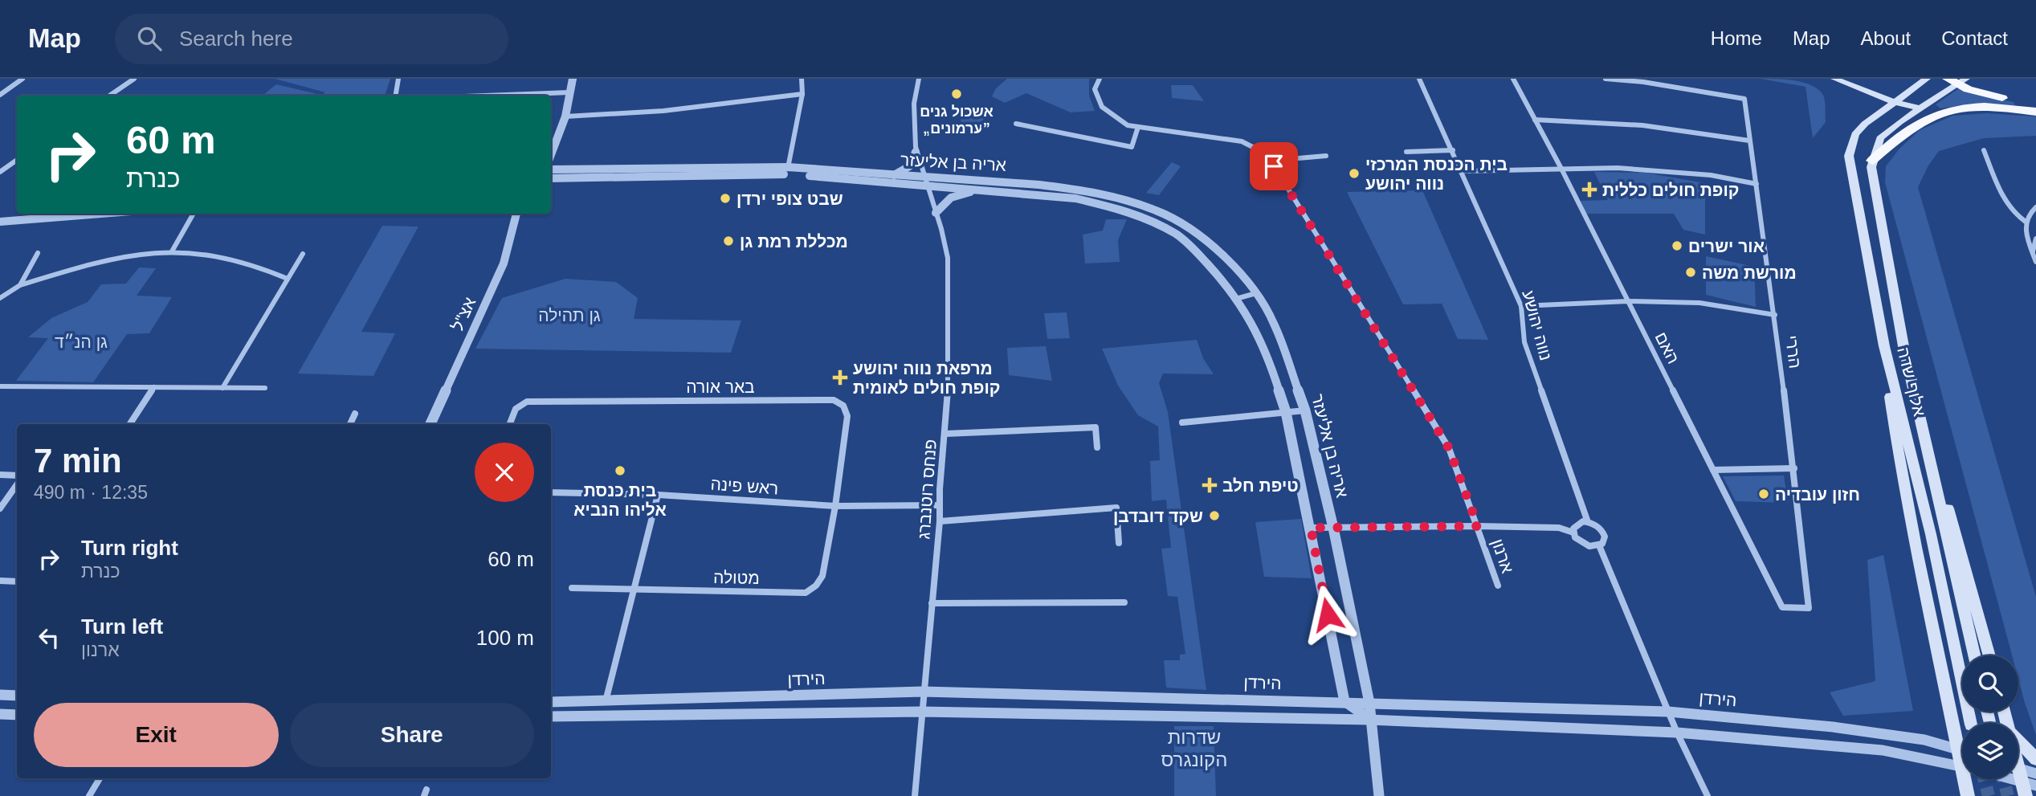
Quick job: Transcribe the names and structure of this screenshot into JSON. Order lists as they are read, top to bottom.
{
  "streets": {
    "main road": ["אלוף שדה"],
    "street": [
      "אריה בן אליעזר",
      "אצ\"ל",
      "נווה יהושע",
      "האם",
      "הררי",
      "באר אורה",
      "ראש פינה",
      "פנחס רוטנברג",
      "ארנון",
      "מטולה",
      "הירדן"
    ]
  },
  "crossings": [
    ["אריה בן אליעזר", "פנחס רוטנברג"],
    ["אריה בן אליעזר", "הירדן"],
    ["האם", "הררי"],
    ["באר אורה", "ראש פינה"],
    ["באר אורה", "מטולה"],
    ["ראש פינה", "פנחס רוטנברג"],
    ["ראש פינה", "מטולה"],
    ["פנחס רוטנברג", "הירדן"]
  ],
  "parks": ["גן תהילה", "גן הנ״ד", "שדרות הקונגרס"],
  "places": {
    "other": [
      "אשכול גנים „ערמונים”",
      "בית הכנסת המרכזי נווה יהושע",
      "שבט צופי ירדן",
      "מכללת רמת גן",
      "אור ישרים",
      "מורשת משה",
      "בית כנסת אליהו הנביא",
      "חזון עובדיה",
      "שקד דובדבן"
    ],
    "health": ["קופת חולים כללית", "מרפאת נווה יהושע קופת חולים לאומית", "טיפת חלב"]
  },
  "page": {
    "header": "Map",
    "search": "Search here",
    "nav": [
      "Home",
      "Map",
      "About",
      "Contact"
    ],
    "turn": ["60 m", "כנרת"],
    "heading": ["7 min", "490 m · 12:35"],
    "list": [
      {
        "name": "Turn right",
        "note": "כנרת",
        "value": "60 m"
      },
      {
        "name": "Turn left",
        "note": "ארנון",
        "value": "100 m"
      }
    ],
    "buttons": ["Exit", "Share"]
  }
}
